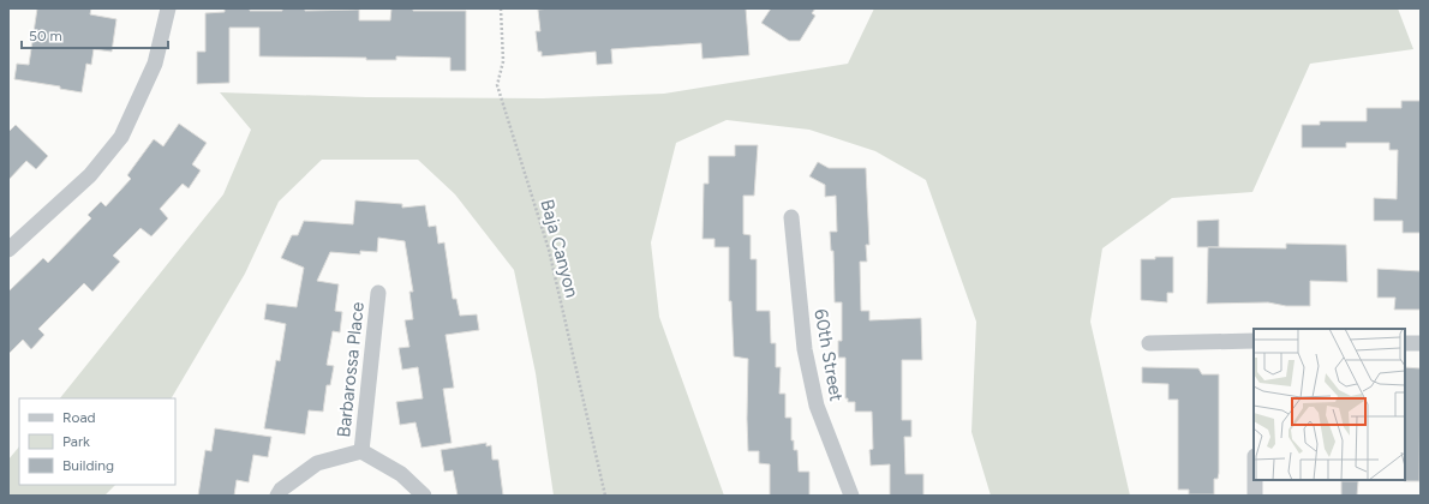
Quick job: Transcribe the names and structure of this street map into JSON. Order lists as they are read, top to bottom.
{
  "streets": {
    "street": ["60th Street", "Barbarossa Place"],
    "path": ["Baja Canyon"]
  },
  "legend": ["Road", "Park", "Building"],
  "scale_bar": "50 m"
}
